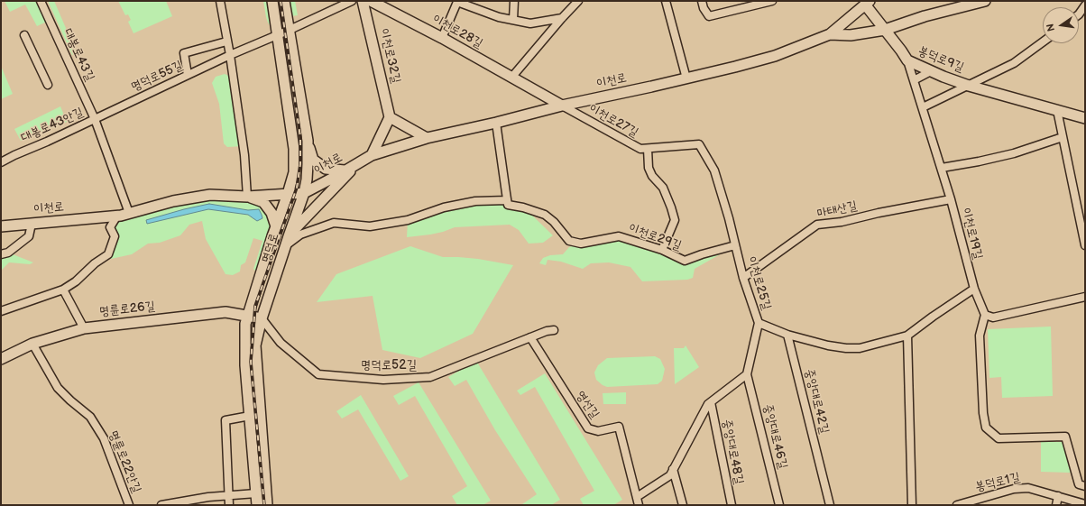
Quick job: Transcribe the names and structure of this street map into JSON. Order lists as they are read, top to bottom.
{
  "streets": {
    "main road": [
      "이천로28길",
      "이천로32길",
      "봉덕로9길",
      "이천로",
      "명덕로",
      "명륜로26길"
    ],
    "street": [
      "대봉로43길",
      "명덕로55길",
      "이천로27길",
      "대봉로43안길",
      "마태산길",
      "이천로19길",
      "이천로29길",
      "이천로25길",
      "명덕로52길",
      "중앙대로42길",
      "영선길",
      "중앙대로46길",
      "중앙대로48길",
      "명륜로22안길",
      "봉덕로1길"
    ]
  },
  "crossings": [
    ["이천로28길", "이천로"],
    ["이천로28길", "이천로27길"],
    ["대봉로43길", "명덕로55길"],
    ["대봉로43길", "이천로"],
    ["대봉로43길", "대봉로43안길"],
    ["봉덕로9길", "이천로"],
    ["봉덕로9길", "이천로19길"],
    ["명덕로55길", "대봉로43안길"],
    ["명덕로55길", "명덕로"],
    ["이천로", "이천로27길"],
    ["이천로", "명덕로"],
    ["이천로27길", "이천로25길"],
    ["마태산길", "이천로19길"],
    ["마태산길", "이천로25길"],
    ["이천로29길", "이천로25길"],
    ["명덕로", "명륜로26길"],
    ["명덕로", "명덕로52길"],
    ["이천로25길", "중앙대로46길"],
    ["명륜로26길", "명덕로52길"],
    ["명륜로26길", "명륜로22안길"],
    ["명덕로52길", "영선길"]
  ],
  "north": "left"
}
